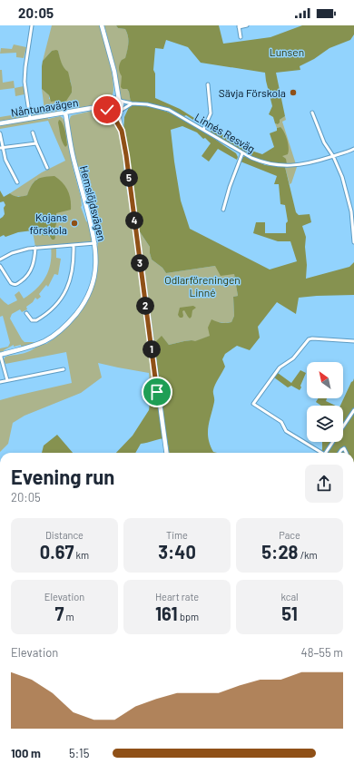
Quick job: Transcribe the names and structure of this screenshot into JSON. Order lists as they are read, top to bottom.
{
  "streets": {
    "main road": ["Nåntunavägen", "Hemslöjdsvägen"],
    "street": ["Linnés Resväg"]
  },
  "crossings": [
    ["Nåntunavägen", "Linnés Resväg"],
    ["Nåntunavägen", "Hemslöjdsvägen"]
  ],
  "parks": ["Lunsen", "Odlarföreningen Linné"],
  "places": ["Sävja Förskola", "Kojans förskola"],
  "north": "top left",
  "page": {
    "status": "20:05",
    "pins": [
      "5",
      "4",
      "3",
      "2",
      "1"
    ],
    "heading": ["Evening run", "20:05"],
    "stats": [
      ["Distance", "0.67 km"],
      ["Time", "3:40"],
      ["Pace", "5:28 /km"],
      ["Elevation", "7 m"],
      ["Heart rate", "161 bpm"],
      ["kcal", "51"]
    ],
    "chart": ["Elevation", "48–55 m"],
    "list": [
      {
        "name": "100 m",
        "note": "5:15"
      }
    ]
  }
}
